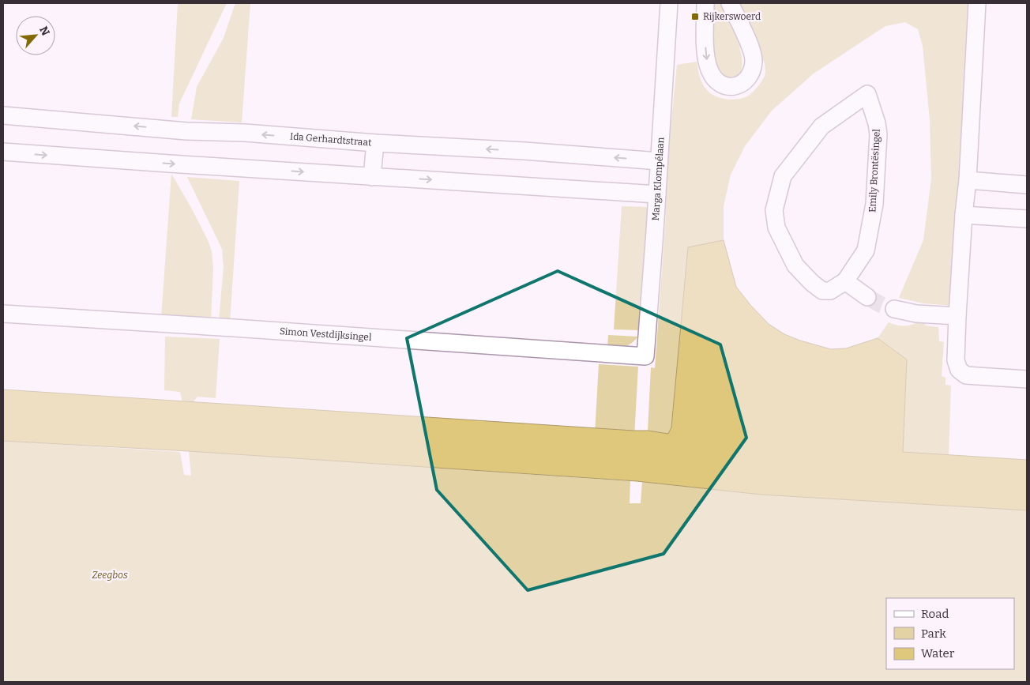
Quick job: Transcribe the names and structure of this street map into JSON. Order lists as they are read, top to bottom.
{
  "streets": {
    "street": [
      "Ida Gerhardtstraat",
      "Emily Brontësingel",
      "Marga Klompélaan",
      "Simon Vestdijksingel"
    ]
  },
  "crossings": [
    ["Ida Gerhardtstraat", "Marga Klompélaan"],
    ["Marga Klompélaan", "Simon Vestdijksingel"]
  ],
  "parks": ["Zeegbos"],
  "places": {
    "transit": ["Rijkerswoerd"]
  },
  "legend": ["Road", "Park", "Water"],
  "north": "top right"
}
